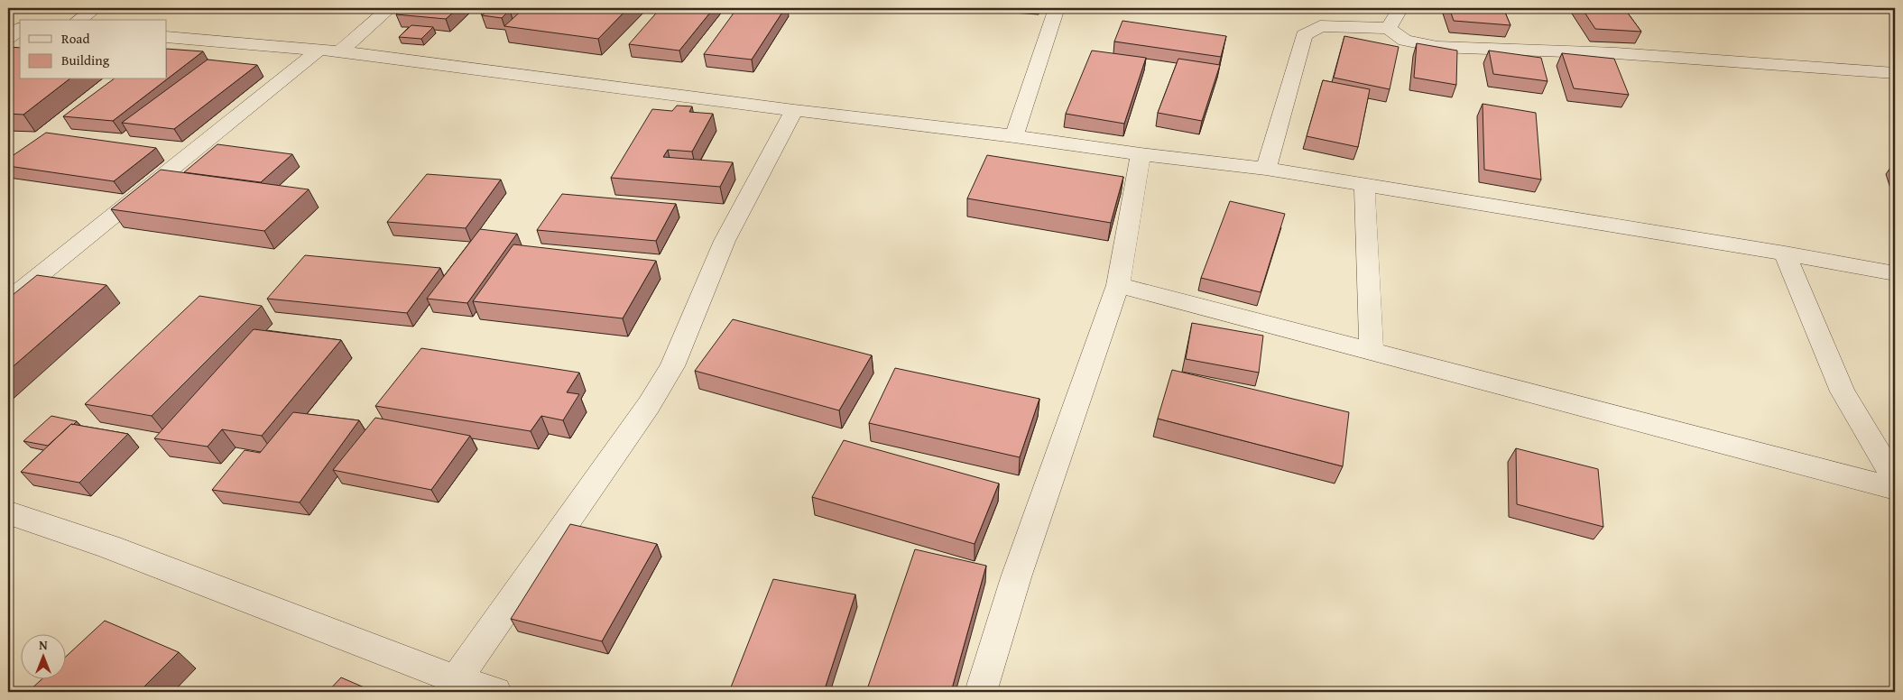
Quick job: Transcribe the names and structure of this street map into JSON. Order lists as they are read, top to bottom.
{
  "legend": ["Road", "Building"],
  "north": "top"
}
